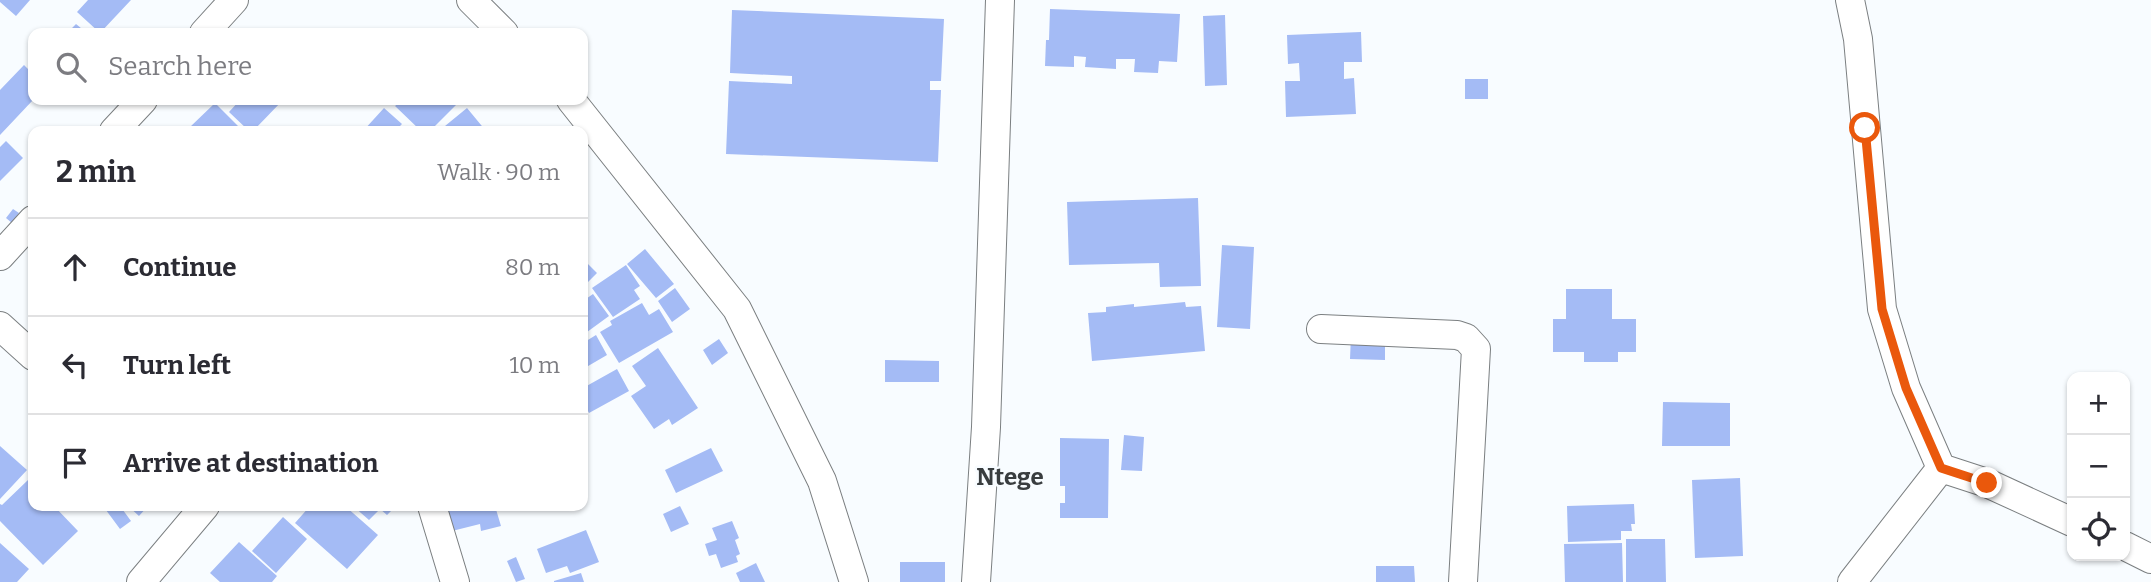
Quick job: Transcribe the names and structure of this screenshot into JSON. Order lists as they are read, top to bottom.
{
  "districts": ["Ntege"],
  "page": {
    "search": "Search here",
    "heading": ["2 min", "Walk · 90 m"],
    "list": [
      ["Continue", "80 m"],
      ["Turn left", "10 m"],
      "Arrive at destination"
    ],
    "map_buttons": ["+", "−"]
  }
}
